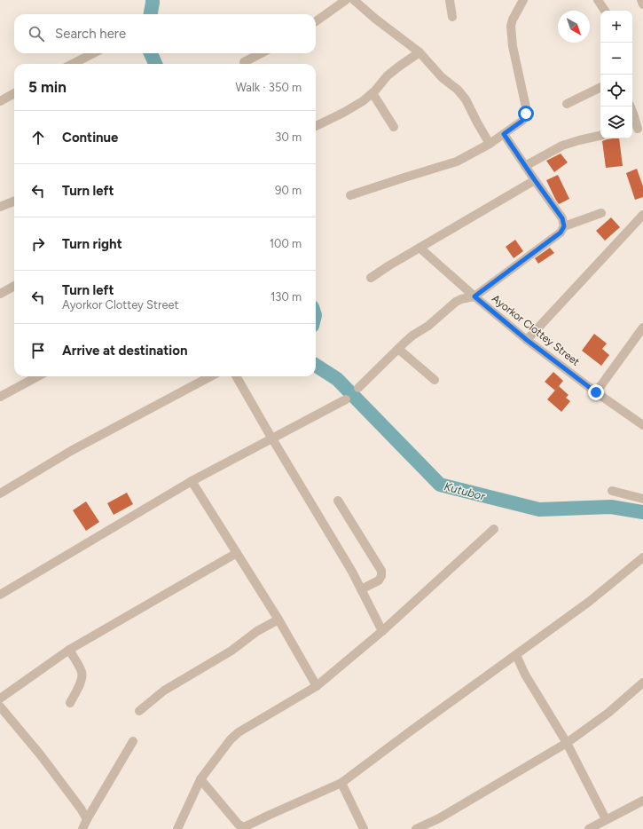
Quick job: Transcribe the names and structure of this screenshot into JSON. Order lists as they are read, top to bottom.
{
  "streets": {
    "street": ["Ayorkor Clottey Street"]
  },
  "water": ["Kutubor"],
  "north": "bottom right",
  "page": {
    "map_buttons": ["+", "−"],
    "search": "Search here",
    "heading": ["5 min", "Walk · 350 m"],
    "list": [
      ["Continue", "30 m"],
      ["Turn left", "90 m"],
      ["Turn right", "100 m"],
      ["Turn left", "Ayorkor Clottey Street", "130 m"],
      "Arrive at destination"
    ]
  }
}
